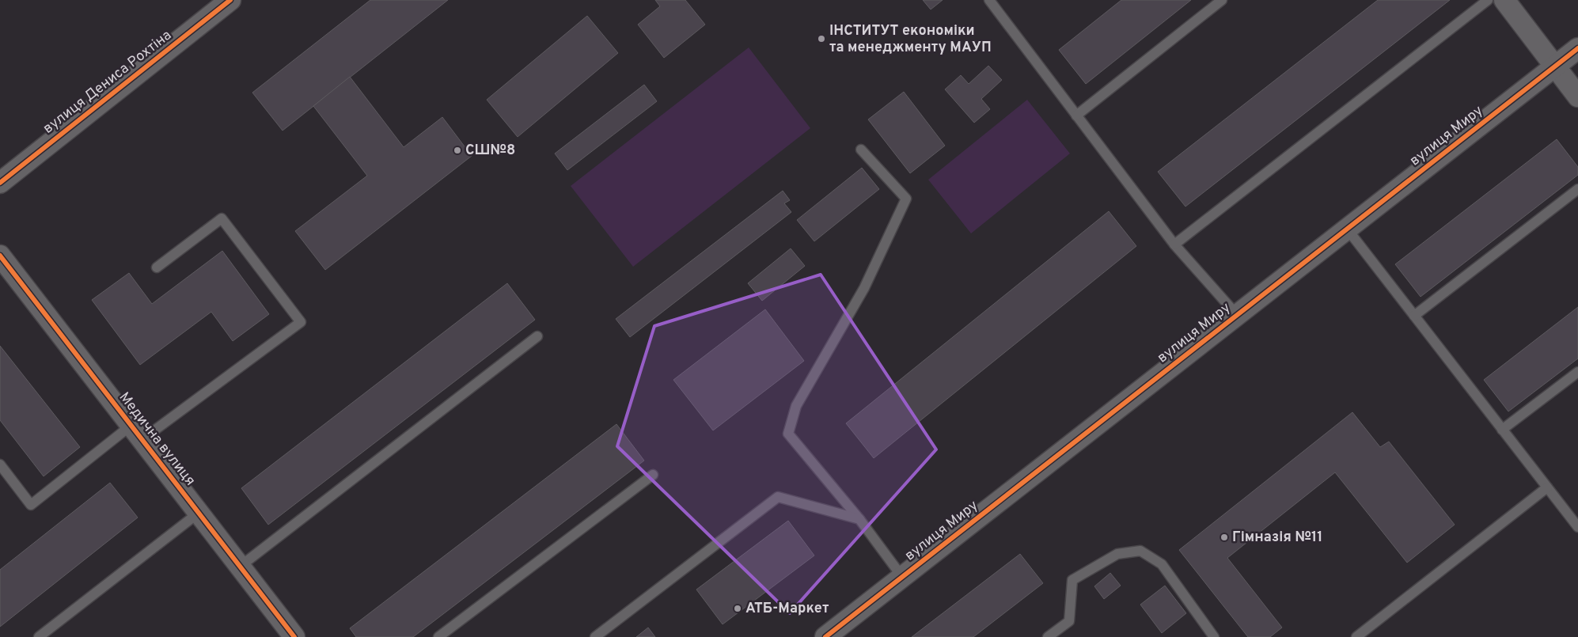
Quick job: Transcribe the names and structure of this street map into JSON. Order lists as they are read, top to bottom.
{
  "streets": {
    "street": ["вулиця Дениса Рохтіна", "вулиця Миру", "Медична вулиця"]
  },
  "places": [
    "ІНСТИТУТ економіки та менеджменту МАУП",
    "СШ№8",
    "Гімназія №11",
    "АТБ-Маркет"
  ]
}
